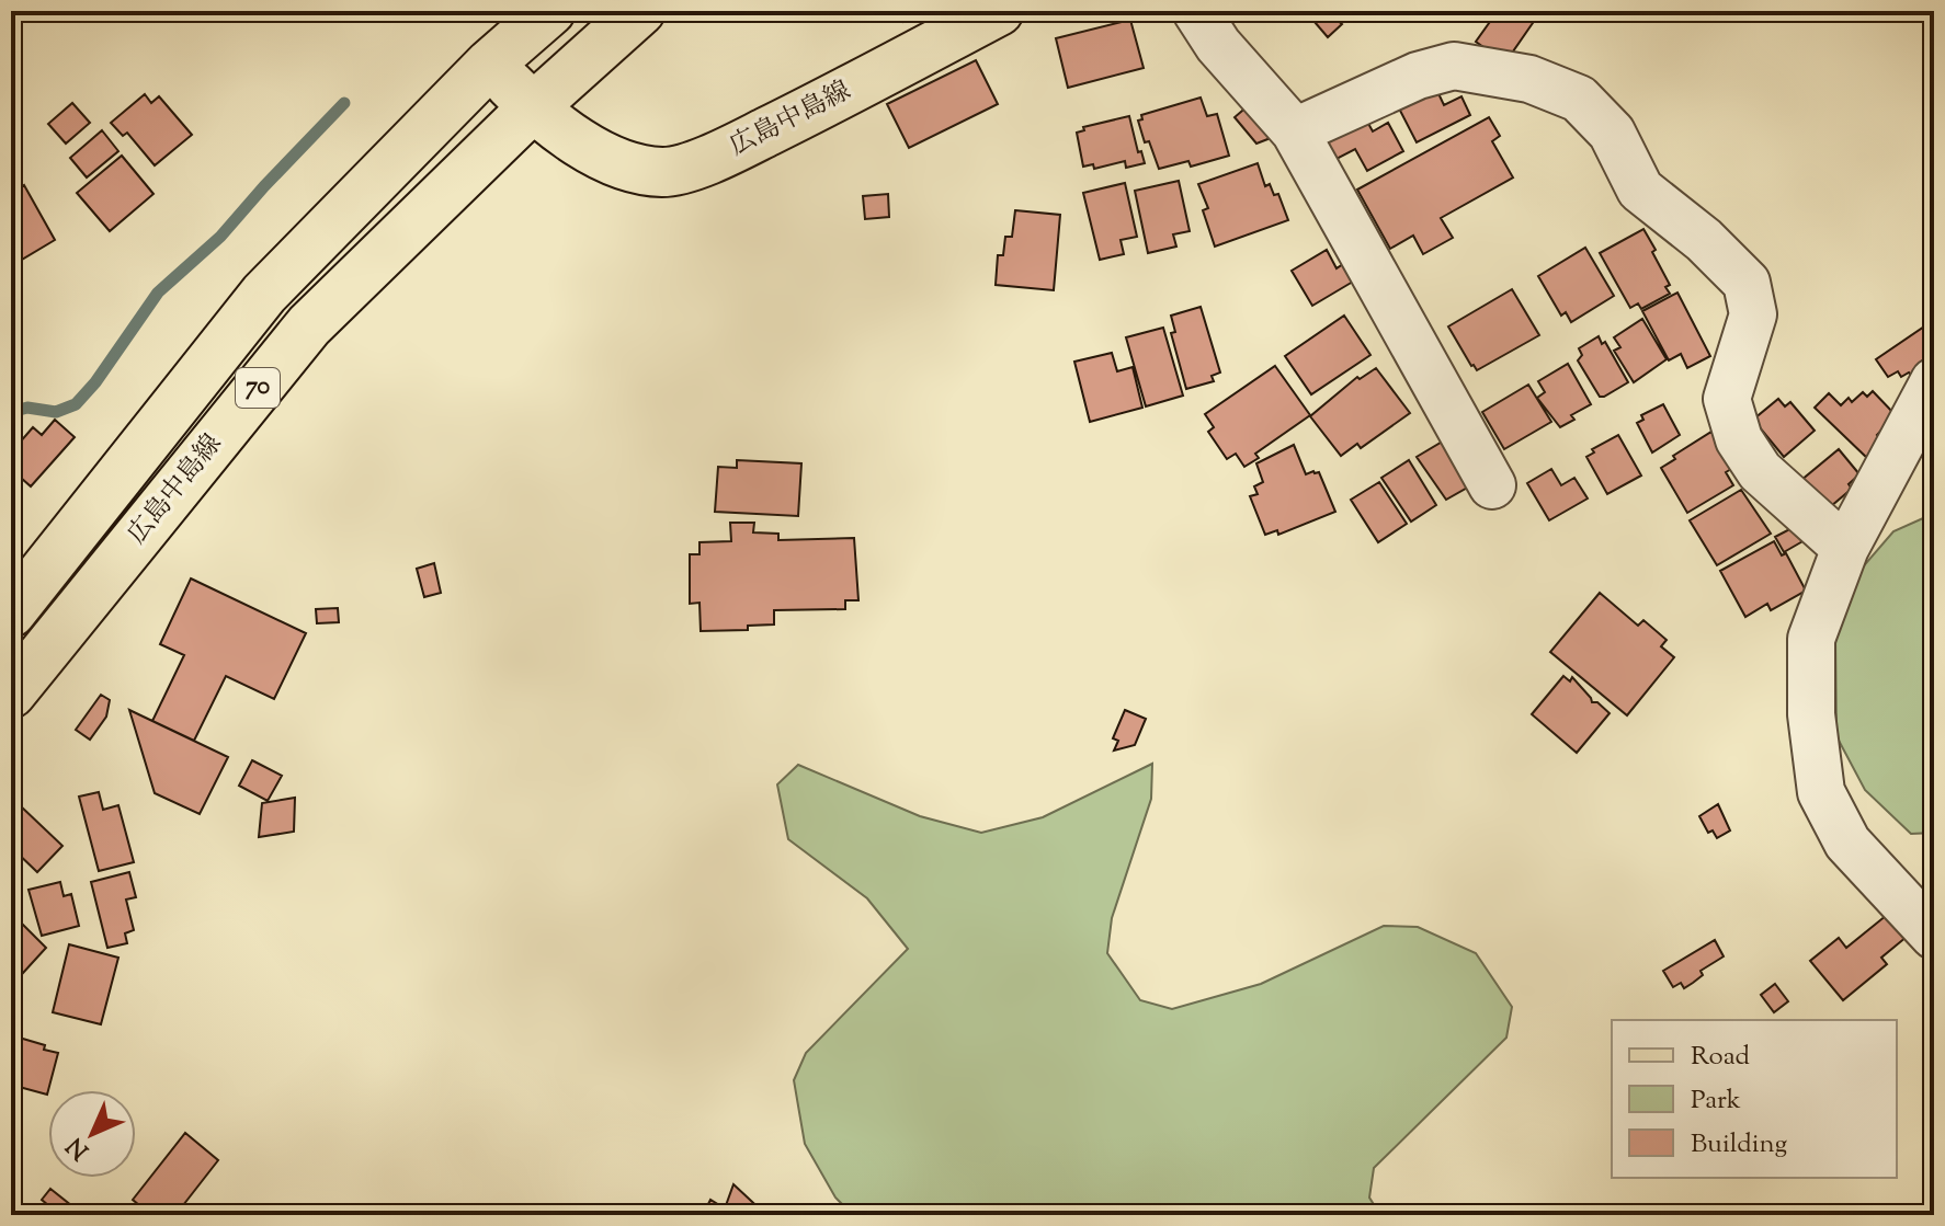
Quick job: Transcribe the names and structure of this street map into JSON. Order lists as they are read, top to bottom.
{
  "streets": {
    "main road": ["広島中島線", "70"]
  },
  "legend": ["Road", "Park", "Building"],
  "north": "bottom left"
}
